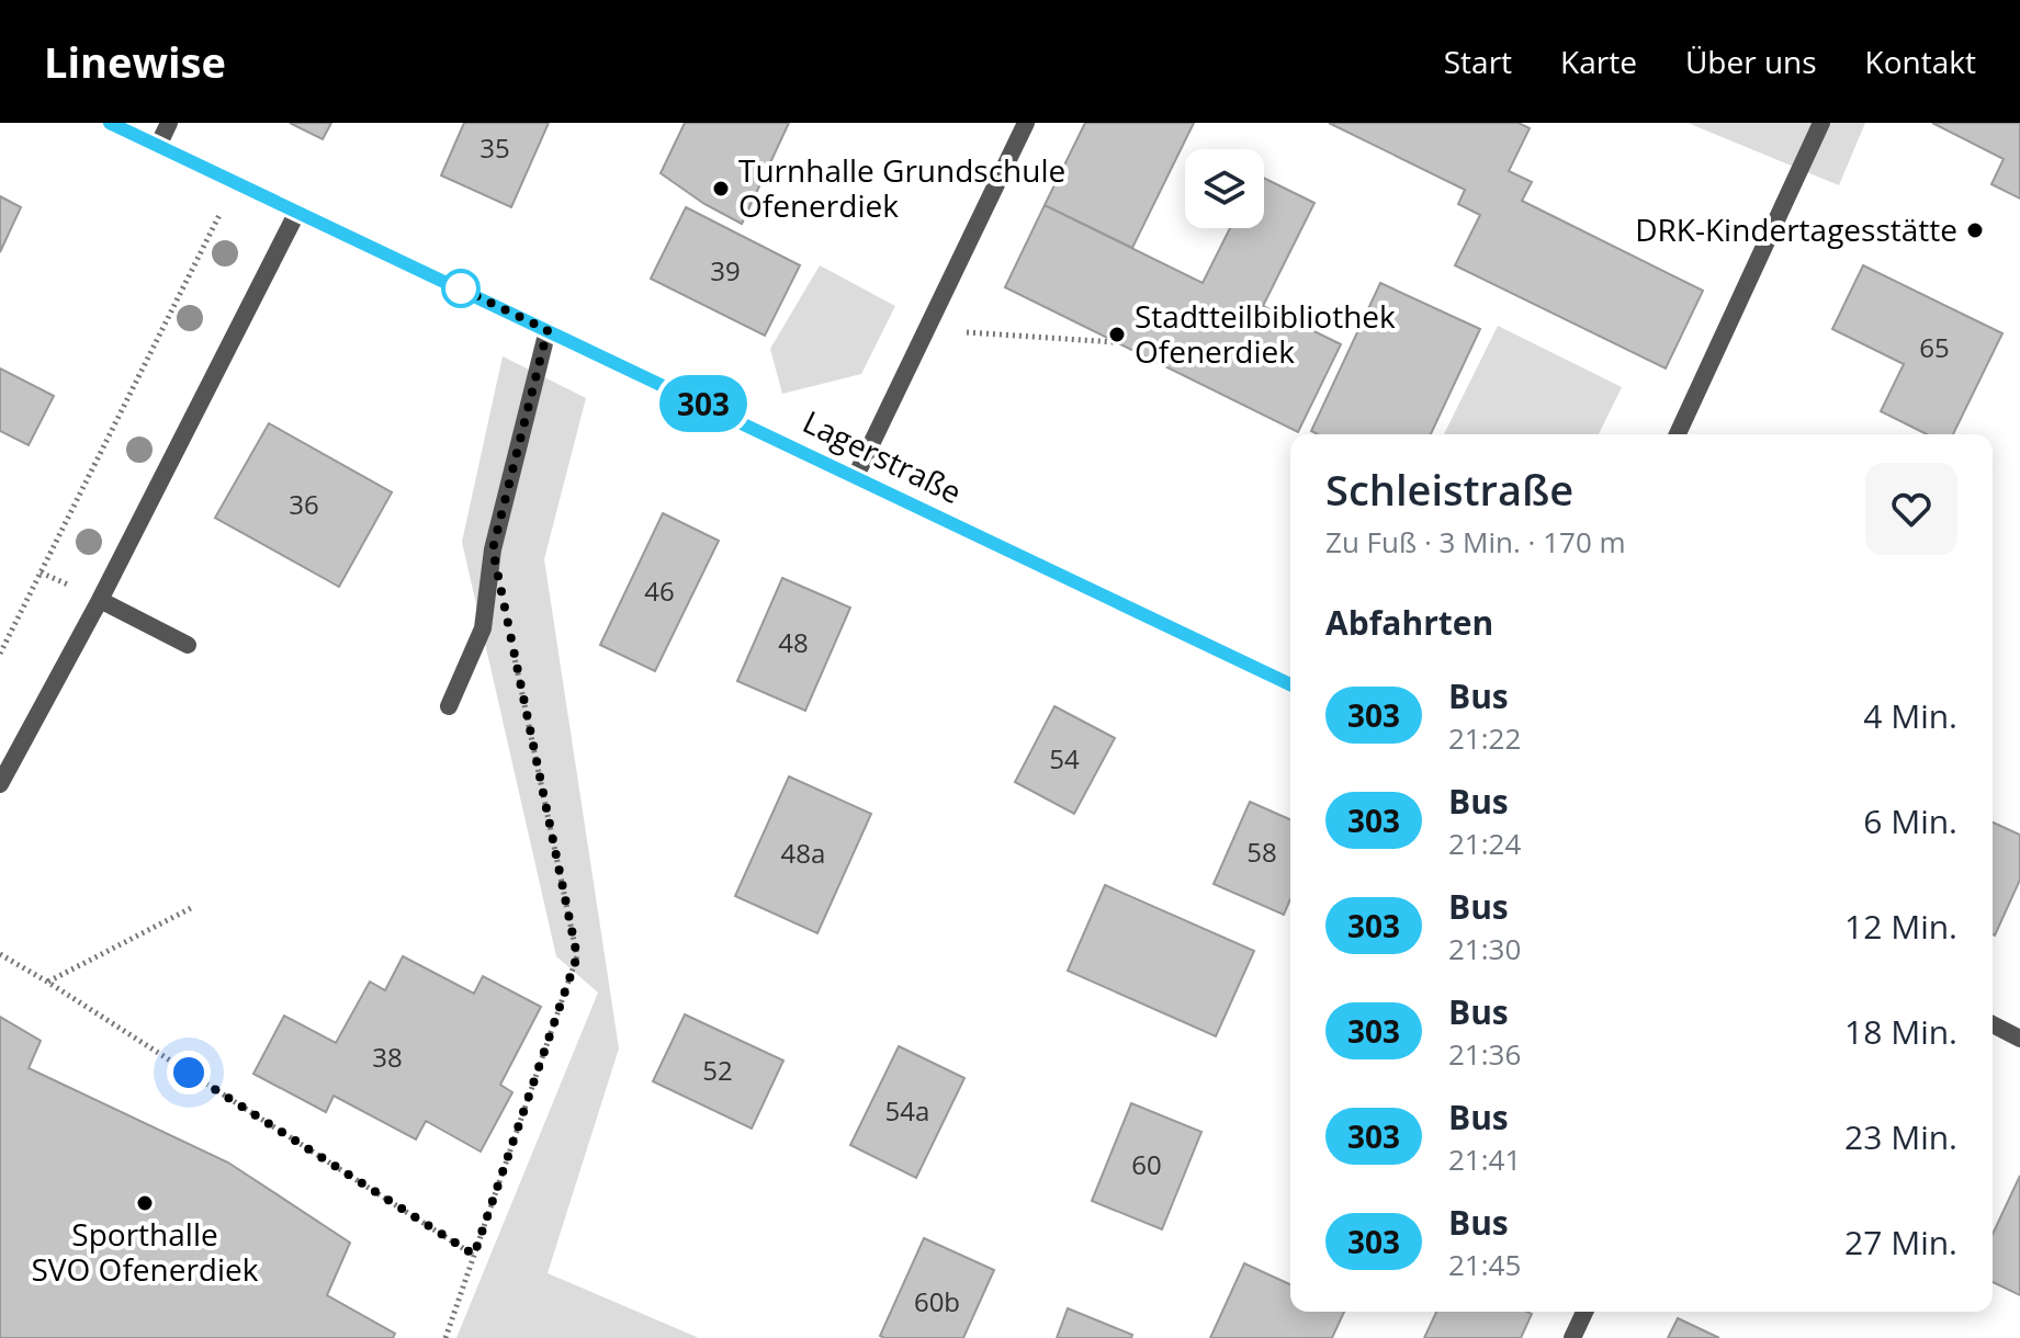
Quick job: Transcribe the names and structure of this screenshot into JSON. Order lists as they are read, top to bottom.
{
  "streets": {
    "street": ["Lagerstraße"]
  },
  "places": [
    "Turnhalle Grundschule Ofenerdiek",
    "DRK-Kindertagesstätte",
    "Stadtteilbibliothek Ofenerdiek",
    "Sporthalle SVO Ofenerdiek"
  ],
  "lines": ["bus line 303"],
  "house_numbers": [
    "35",
    "39",
    "65",
    "36",
    "46",
    "48",
    "54",
    "58",
    "48a",
    "38",
    "52",
    "54a",
    "60",
    "60b"
  ],
  "page": {
    "header": "Linewise",
    "nav": [
      "Start",
      "Karte",
      "Über uns",
      "Kontakt"
    ],
    "on_map": "303",
    "heading": [
      ["Schleistraße", "Zu Fuß · 3 Min. · 170 m"],
      "Abfahrten"
    ],
    "list": [
      {
        "mark": "303",
        "name": "Bus",
        "note": "21:22",
        "value": "4 Min."
      },
      {
        "mark": "303",
        "name": "Bus",
        "note": "21:24",
        "value": "6 Min."
      },
      {
        "mark": "303",
        "name": "Bus",
        "note": "21:30",
        "value": "12 Min."
      },
      {
        "mark": "303",
        "name": "Bus",
        "note": "21:36",
        "value": "18 Min."
      },
      {
        "mark": "303",
        "name": "Bus",
        "note": "21:41",
        "value": "23 Min."
      },
      {
        "mark": "303",
        "name": "Bus",
        "note": "21:45",
        "value": "27 Min."
      }
    ]
  }
}
